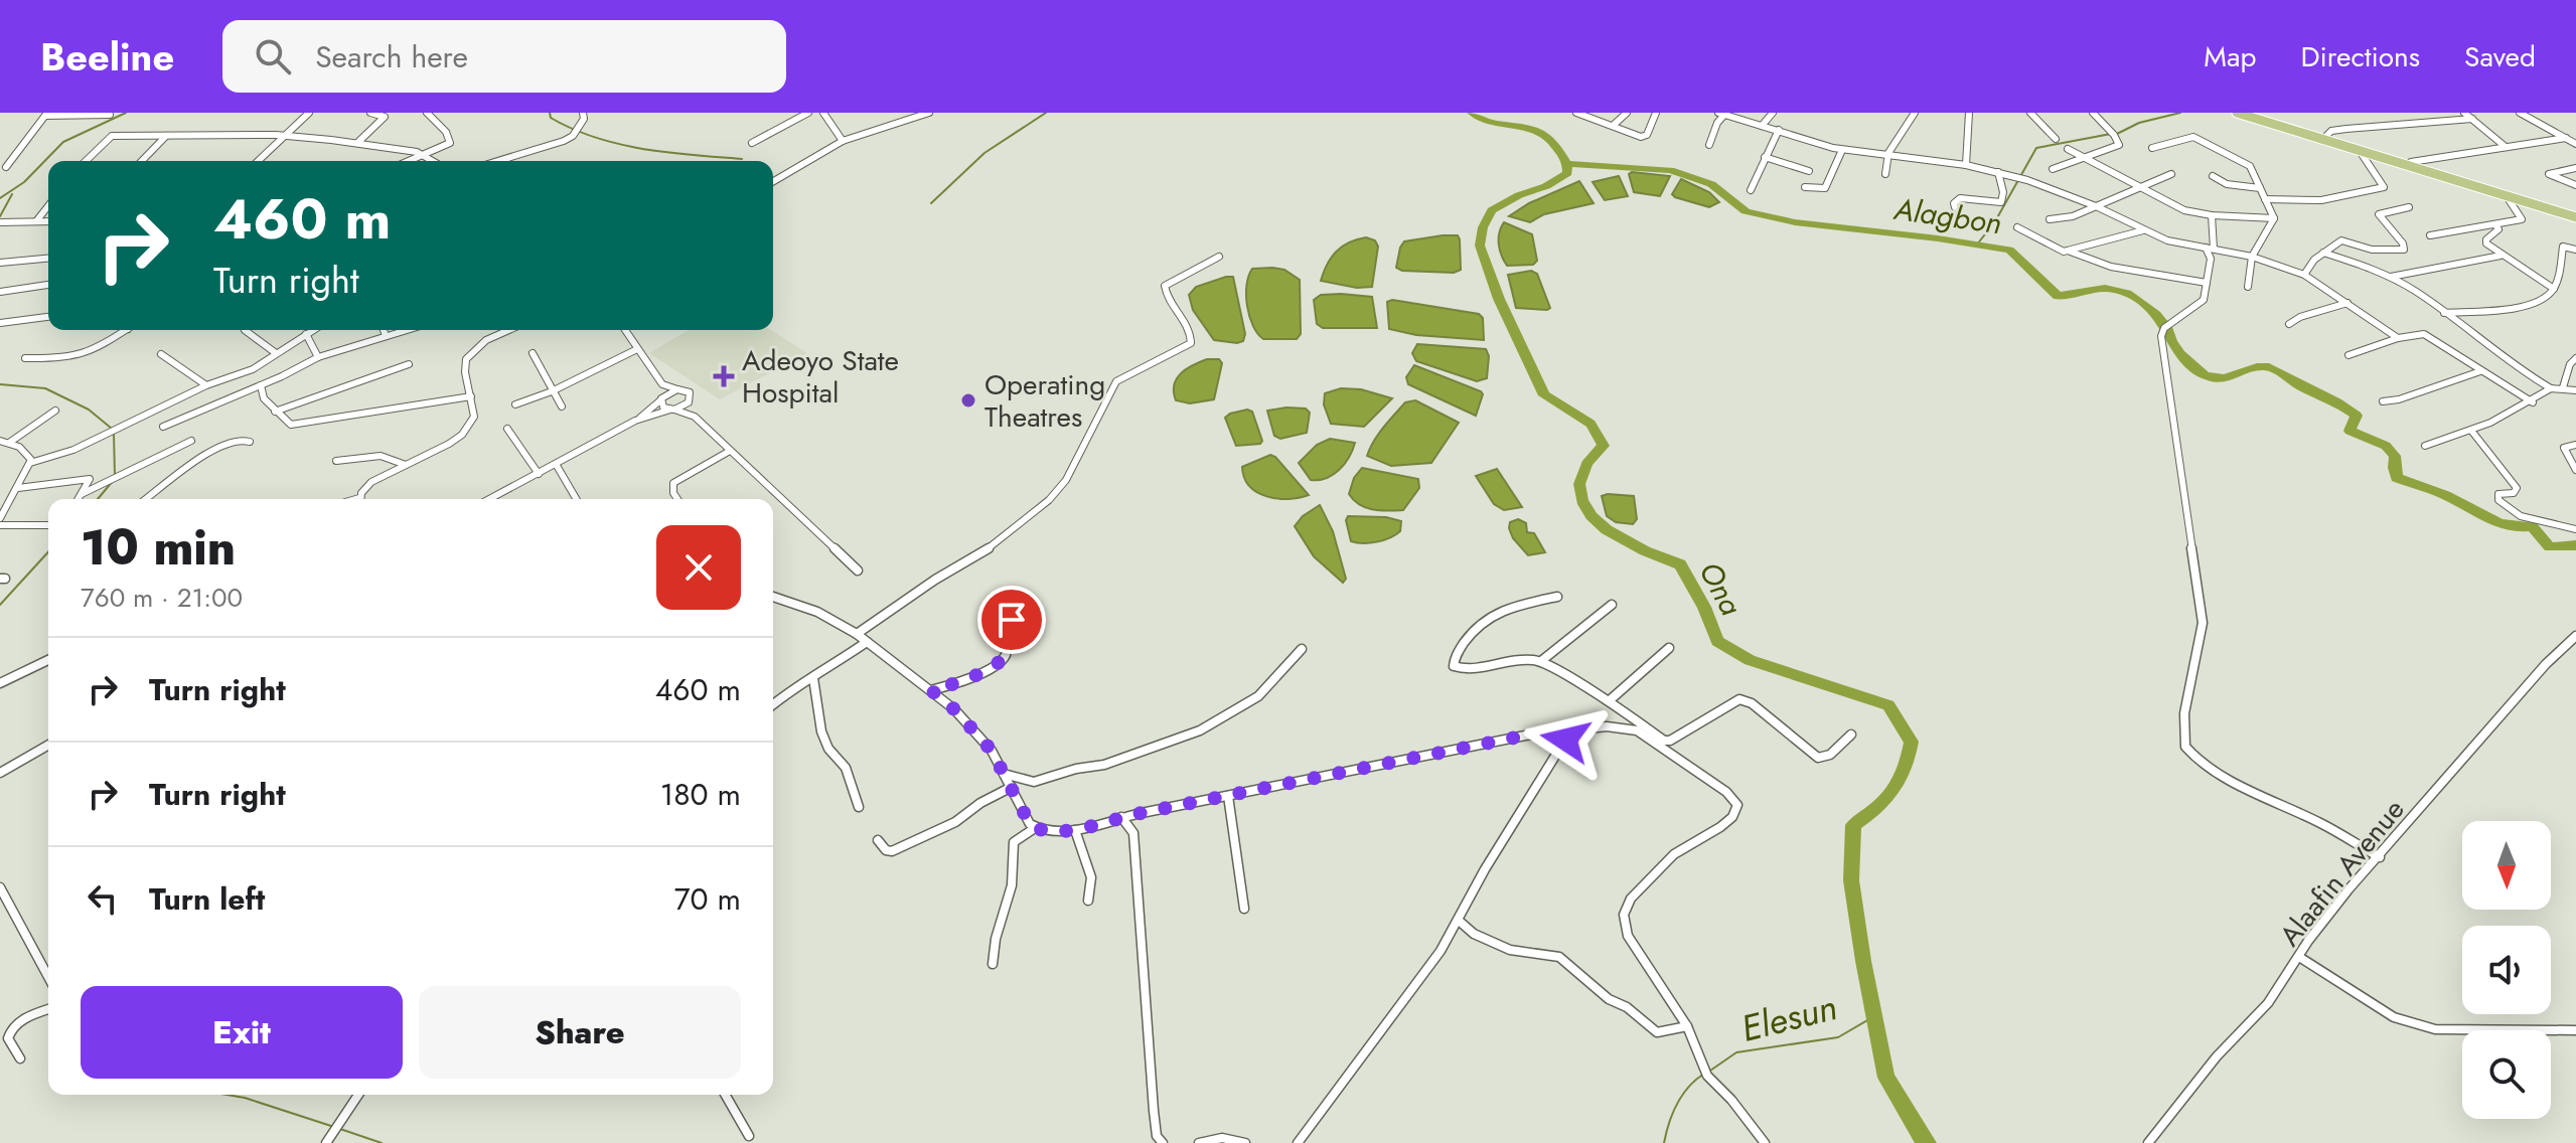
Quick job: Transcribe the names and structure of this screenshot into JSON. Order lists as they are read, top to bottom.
{
  "streets": {
    "street": ["Alaafin Avenue"]
  },
  "water": ["Alagbon", "Ona", "Elesun"],
  "places": {
    "health": ["Adeoyo State Hospital"],
    "other": ["Operating Theatres"]
  },
  "north": "bottom",
  "page": {
    "header": "Beeline",
    "search": "Search here",
    "nav": ["Map", "Directions", "Saved"],
    "turn": ["460 m", "Turn right"],
    "heading": ["10 min", "760 m · 21:00"],
    "list": [
      {
        "name": "Turn right",
        "value": "460 m"
      },
      {
        "name": "Turn right",
        "value": "180 m"
      },
      {
        "name": "Turn left",
        "value": "70 m"
      }
    ],
    "buttons": ["Exit", "Share"]
  }
}
